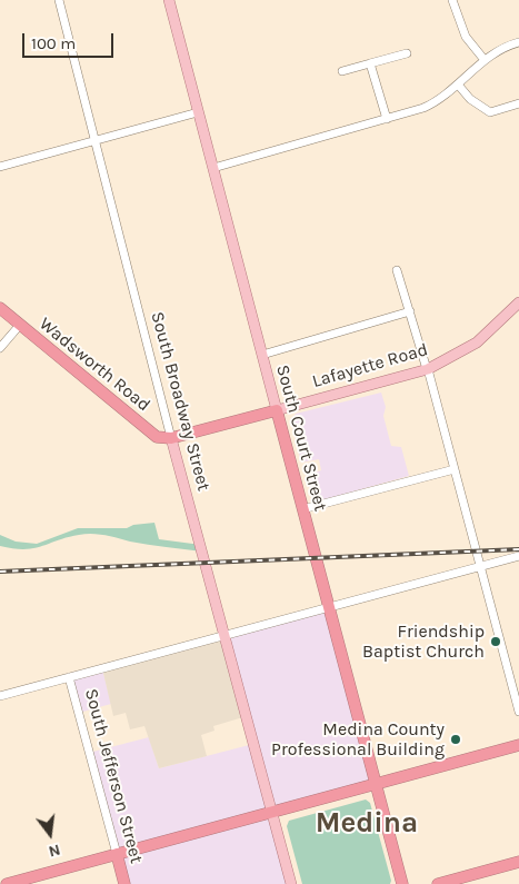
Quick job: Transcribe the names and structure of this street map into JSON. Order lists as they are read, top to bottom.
{
  "streets": {
    "highway": ["Wadsworth Road", "South Court Street", "South Jefferson Street"],
    "main road": ["Lafayette Road", "South Broadway Street"]
  },
  "crossings": [
    ["Wadsworth Road", "South Broadway Street"],
    ["Lafayette Road", "South Court Street"]
  ],
  "districts": ["Medina"],
  "places": ["Friendship Baptist Church", "Medina County Professional Building"],
  "scale_bar": "100 m",
  "north": "bottom"
}
